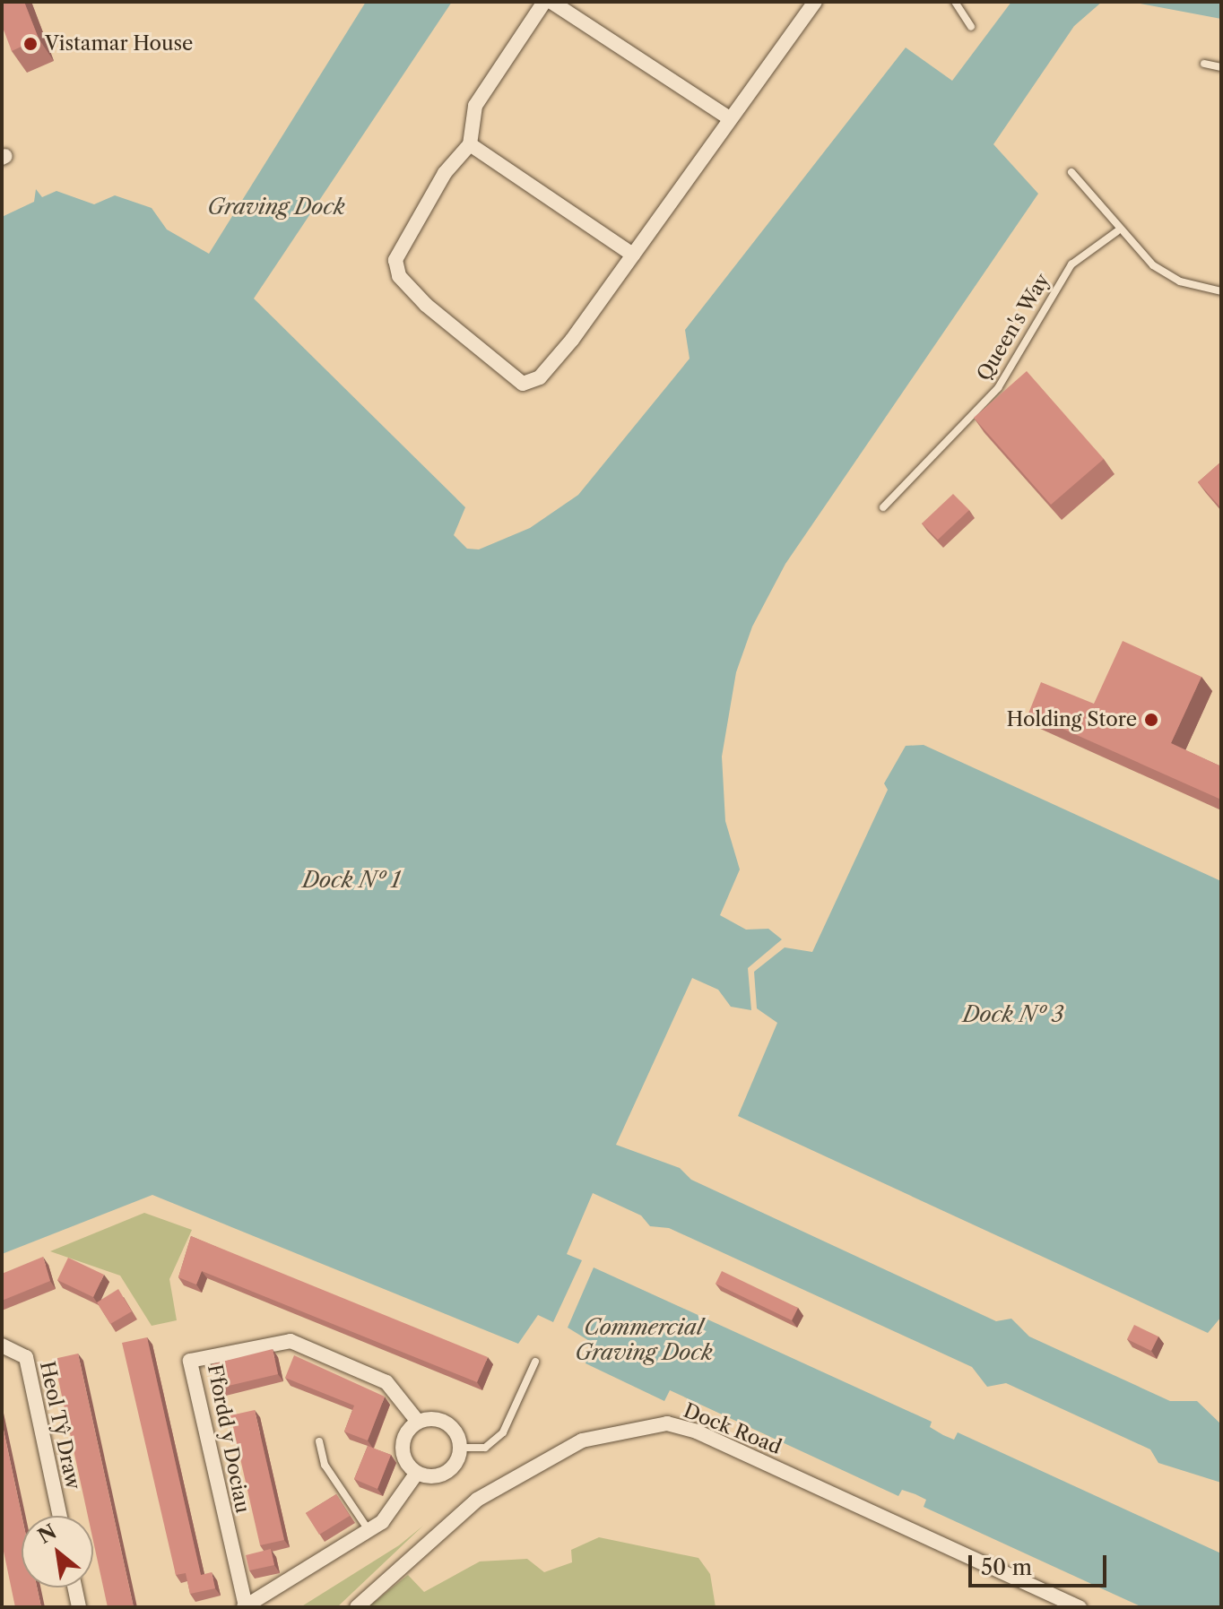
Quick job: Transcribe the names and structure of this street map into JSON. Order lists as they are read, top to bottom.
{
  "streets": {
    "street": ["Heol Tŷ Draw", "Dock Road", "Ffordd y Dociau"],
    "lane": ["Queen's Way"]
  },
  "water": [
    "Graving Dock",
    "Dock Nº 1",
    "Dock Nº 3",
    "Commercial Graving Dock"
  ],
  "places": ["Vistamar House", "Holding Store"],
  "scale_bar": "50 m",
  "north": "top left"
}
